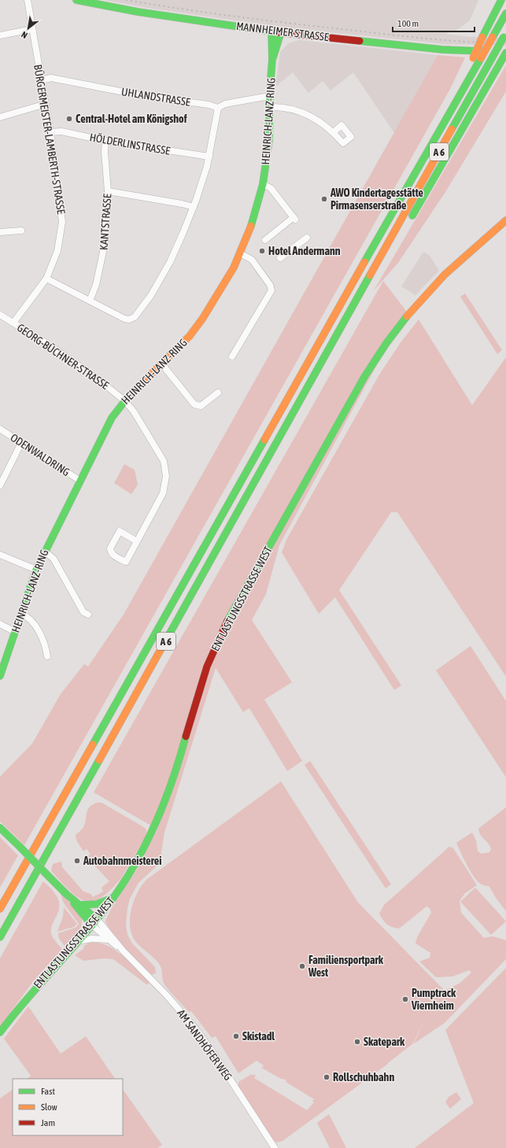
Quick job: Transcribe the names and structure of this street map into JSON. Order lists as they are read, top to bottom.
{
  "streets": {
    "main road": [
      "MANNHEIMER STRASSE",
      "HEINRICH-LANZ-RING",
      "A 6",
      "ENTLASTUNGSSTRASSE WEST",
      "AM SANDHÖFER WEG"
    ],
    "street": [
      "UHLANDSTRASSE",
      "BÜRGERMEISTER-LAMBERTH-STRASSE",
      "HÖLDERLINSTRASSE",
      "KANTSTRASSE",
      "GEORG-BÜCHNER-STRASSE",
      "ODENWALDRING"
    ]
  },
  "crossings": [
    ["MANNHEIMER STRASSE", "HEINRICH-LANZ-RING"],
    ["MANNHEIMER STRASSE", "A 6"],
    ["UHLANDSTRASSE", "BÜRGERMEISTER-LAMBERTH-STRASSE"],
    ["HEINRICH-LANZ-RING", "GEORG-BÜCHNER-STRASSE"],
    ["HEINRICH-LANZ-RING", "ODENWALDRING"],
    ["BÜRGERMEISTER-LAMBERTH-STRASSE", "HÖLDERLINSTRASSE"],
    ["BÜRGERMEISTER-LAMBERTH-STRASSE", "GEORG-BÜCHNER-STRASSE"],
    ["HÖLDERLINSTRASSE", "KANTSTRASSE"],
    ["ENTLASTUNGSSTRASSE WEST", "AM SANDHÖFER WEG"]
  ],
  "places": [
    "Central-Hotel am Königshof",
    "AWO Kindertagesstätte Pirmasenserstraße",
    "Hotel Andermann",
    "Autobahnmeisterei",
    "Familiensportpark West",
    "Pumptrack Viernheim",
    "Skistadl",
    "Skatepark",
    "Rollschuhbahn"
  ],
  "legend": ["Fast", "Slow", "Jam"],
  "scale_bar": "100 m",
  "north": "bottom left"
}
